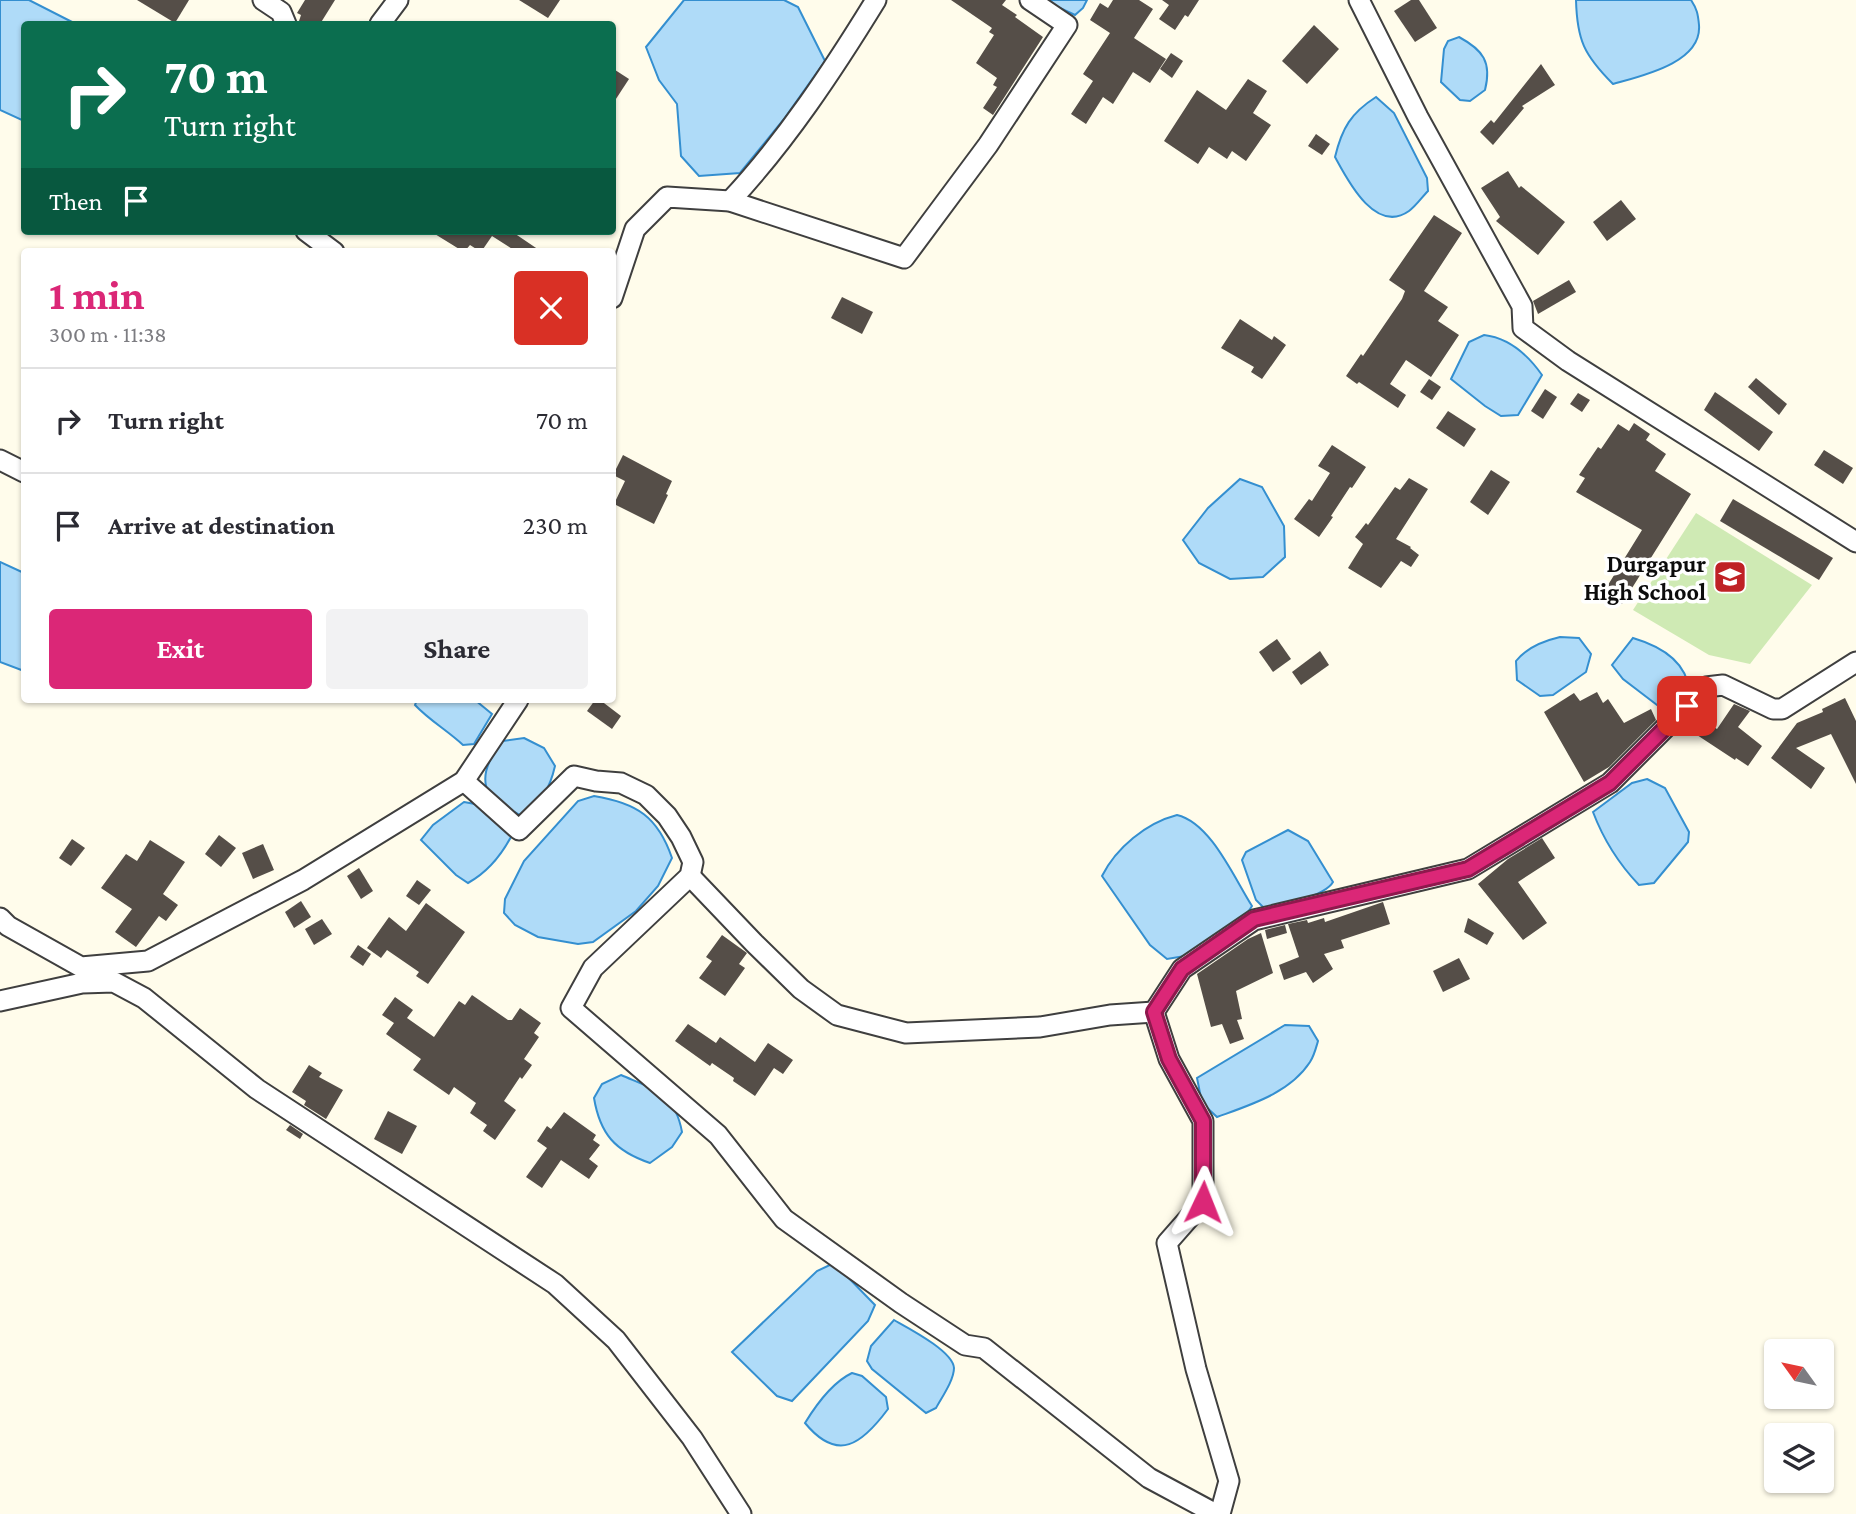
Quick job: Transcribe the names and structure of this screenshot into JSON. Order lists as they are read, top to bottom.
{
  "places": {
    "school or university": ["Durgapur High School"]
  },
  "north": "top left",
  "page": {
    "turn": ["70 m", "Turn right"],
    "then": "Then",
    "heading": ["1 min", "300 m · 11:38"],
    "list": [
      {
        "name": "Turn right",
        "value": "70 m"
      },
      {
        "name": "Arrive at destination",
        "value": "230 m"
      }
    ],
    "buttons": ["Exit", "Share"]
  }
}
